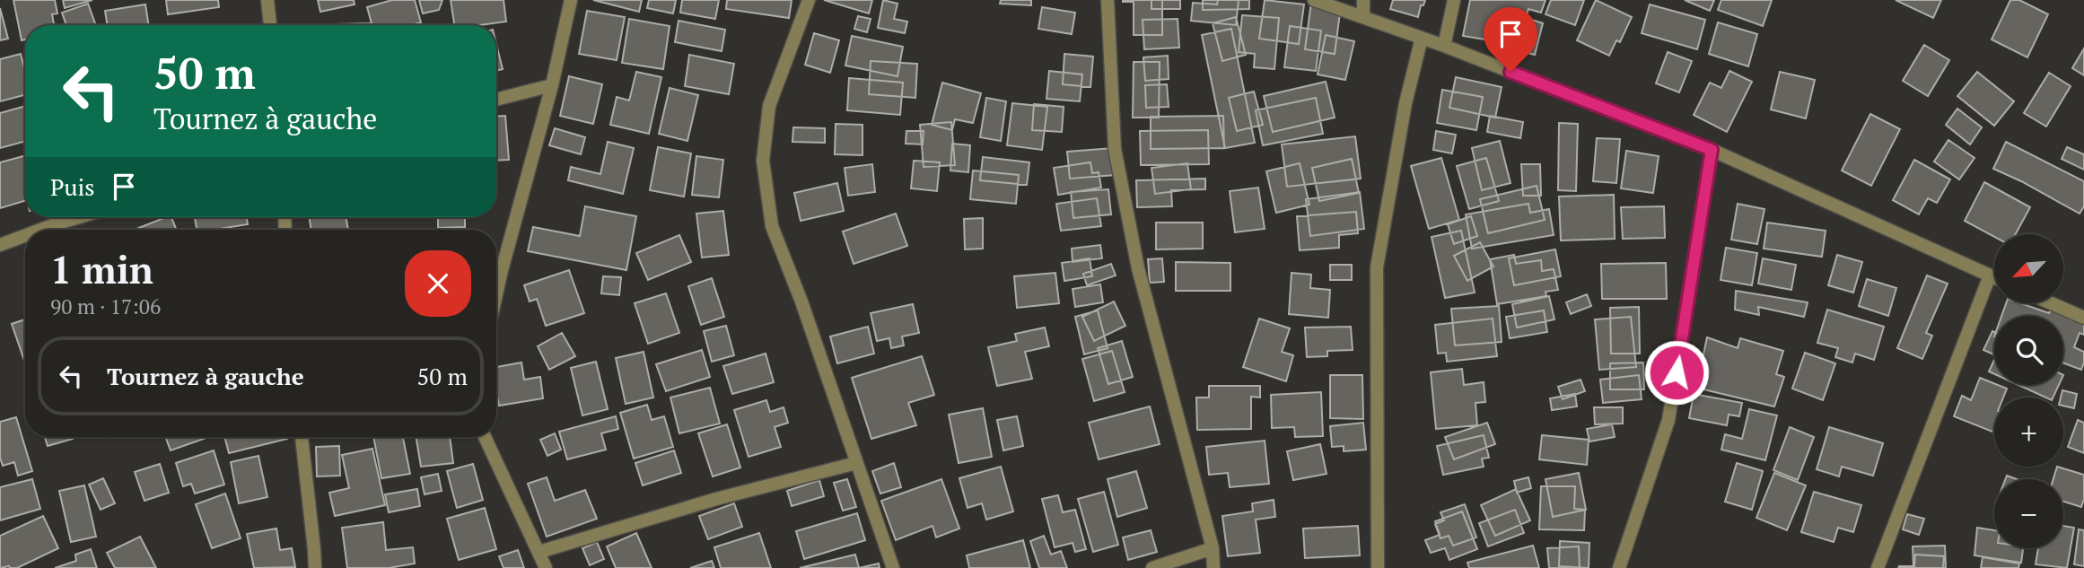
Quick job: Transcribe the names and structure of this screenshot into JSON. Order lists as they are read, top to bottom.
{
  "north": "bottom left",
  "page": {
    "turn": ["50 m", "Tournez à gauche"],
    "then": "Puis",
    "heading": ["1 min", "90 m · 17:06"],
    "map_buttons": ["+", "−"],
    "list": [
      {
        "name": "Tournez à gauche",
        "value": "50 m"
      }
    ]
  }
}
